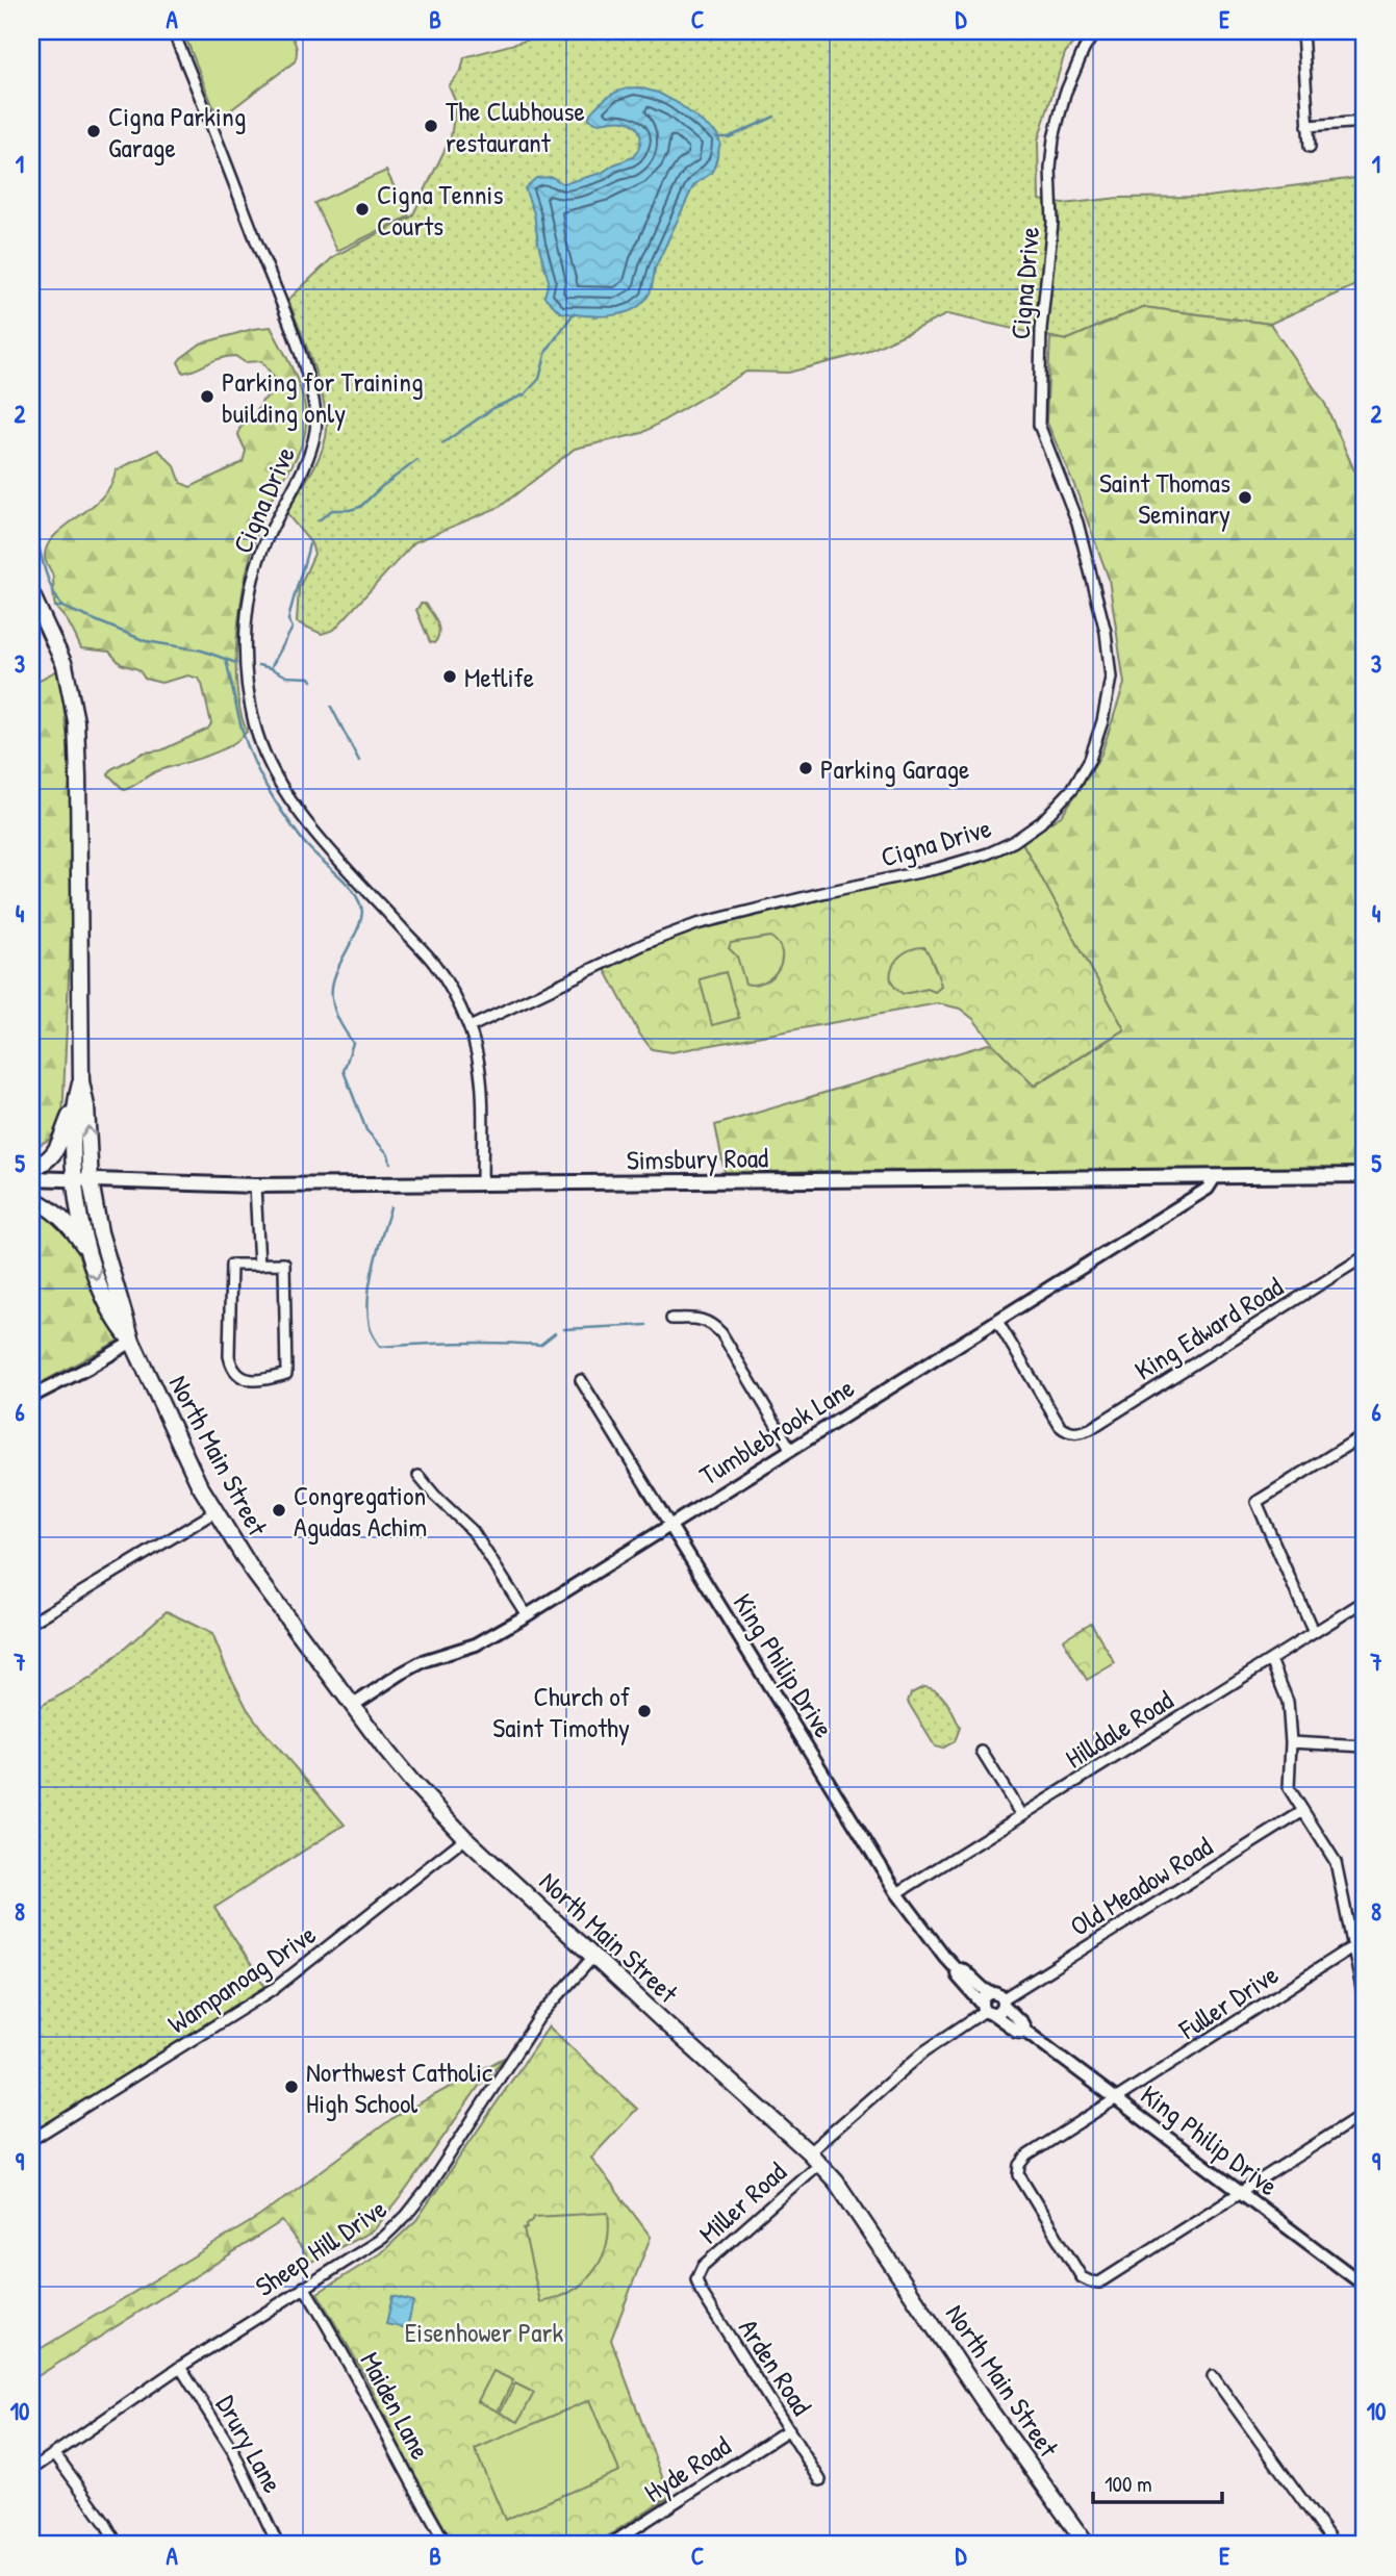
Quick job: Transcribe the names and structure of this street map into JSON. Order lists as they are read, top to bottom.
{
  "streets": {
    "main road": ["Simsbury Road", "North Main Street"],
    "street": [
      "Cigna Drive",
      "King Edward Road",
      "Tumblebrook Lane",
      "King Philip Drive",
      "Hilldale Road",
      "Old Meadow Road",
      "Wampanoag Drive",
      "Fuller Drive",
      "Miller Road",
      "Sheep Hill Drive",
      "Arden Road",
      "Maiden Lane",
      "Drury Lane",
      "Hyde Road"
    ]
  },
  "crossings": [
    ["Cigna Drive", "Simsbury Road"],
    ["Simsbury Road", "Tumblebrook Lane"],
    ["Simsbury Road", "North Main Street"],
    ["King Edward Road", "Tumblebrook Lane"],
    ["Tumblebrook Lane", "North Main Street"],
    ["Tumblebrook Lane", "King Philip Drive"],
    ["North Main Street", "Wampanoag Drive"],
    ["North Main Street", "Miller Road"],
    ["North Main Street", "Sheep Hill Drive"],
    ["King Philip Drive", "Hilldale Road"],
    ["King Philip Drive", "Old Meadow Road"],
    ["King Philip Drive", "Fuller Drive"],
    ["Miller Road", "Arden Road"],
    ["Sheep Hill Drive", "Maiden Lane"],
    ["Sheep Hill Drive", "Drury Lane"],
    ["Arden Road", "Hyde Road"]
  ],
  "parks": ["Eisenhower Park"],
  "places": [
    "The Clubhouse restaurant",
    "Cigna Parking Garage",
    "Cigna Tennis Courts",
    "Parking for Training building only",
    "Saint Thomas Seminary",
    "Metlife",
    "Parking Garage",
    "Congregation Agudas Achim",
    "Church of Saint Timothy",
    "Northwest Catholic High School"
  ],
  "scale_bar": "100 m",
  "grid": {
    "columns": [
      "A",
      "B",
      "C",
      "D",
      "E"
    ],
    "rows": [
      "1",
      "2",
      "3",
      "4",
      "5",
      "6",
      "7",
      "8",
      "9",
      "10"
    ]
  }
}
